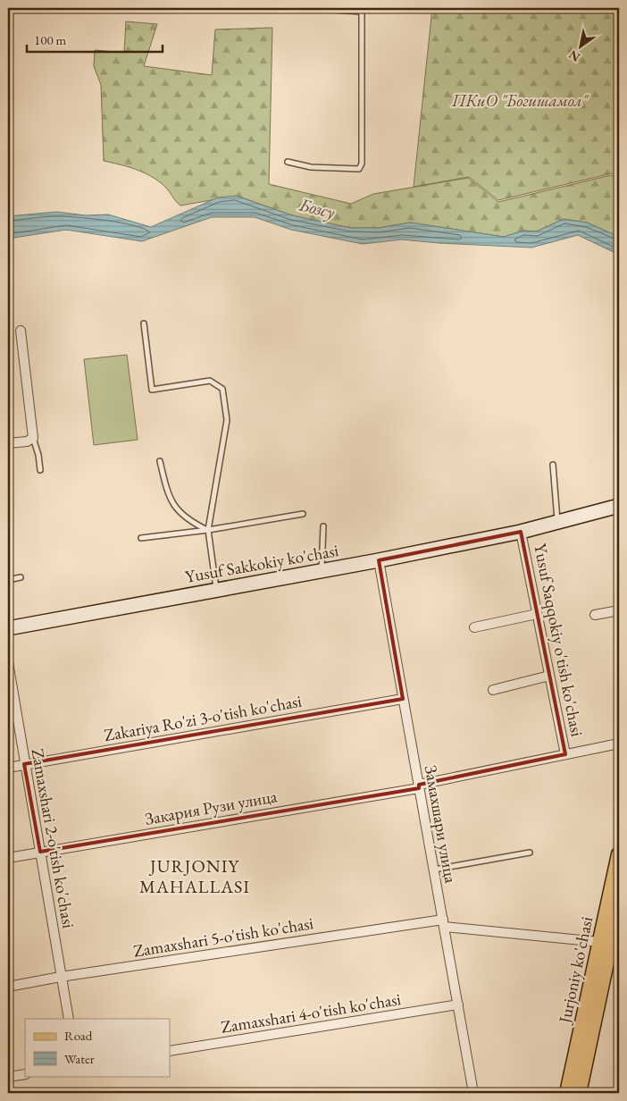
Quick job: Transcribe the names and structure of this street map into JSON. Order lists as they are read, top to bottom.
{
  "streets": {
    "main road": ["Yusuf Sakkokiy ko'chasi", "Jurjoniy ko'chasi"],
    "street": [
      "Yusuf Saqqokiy o'tish ko'chasi",
      "Zakariya Ro'zi 3-o'tish ko'chasi",
      "Закария Рузи улица",
      "Замахшари улица",
      "Zamaxshari 2-o'tish ko'chasi",
      "Zamaxshari 5-o'tish ko'chasi",
      "Zamaxshari 4-o'tish ko'chasi"
    ]
  },
  "crossings": [
    ["Yusuf Sakkokiy ko'chasi", "Yusuf Saqqokiy o'tish ko'chasi"],
    ["Yusuf Sakkokiy ko'chasi", "Замахшари улица"],
    ["Yusuf Saqqokiy o'tish ko'chasi", "Закария Рузи улица"],
    ["Zakariya Ro'zi 3-o'tish ko'chasi", "Замахшари улица"],
    ["Zakariya Ro'zi 3-o'tish ko'chasi", "Zamaxshari 2-o'tish ko'chasi"],
    ["Закария Рузи улица", "Замахшари улица"],
    ["Закария Рузи улица", "Zamaxshari 2-o'tish ko'chasi"],
    ["Замахшари улица", "Zamaxshari 5-o'tish ko'chasi"],
    ["Замахшари улица", "Zamaxshari 4-o'tish ko'chasi"],
    ["Zamaxshari 2-o'tish ko'chasi", "Zamaxshari 5-o'tish ko'chasi"],
    ["Zamaxshari 5-o'tish ko'chasi", "Jurjoniy ko'chasi"]
  ],
  "districts": ["JURJONIY MAHALLASI"],
  "water": ["Бозсу"],
  "parks": ["ПКиО \"Богишамол\""],
  "legend": ["Road", "Water"],
  "scale_bar": "100 m",
  "north": "bottom left"
}
